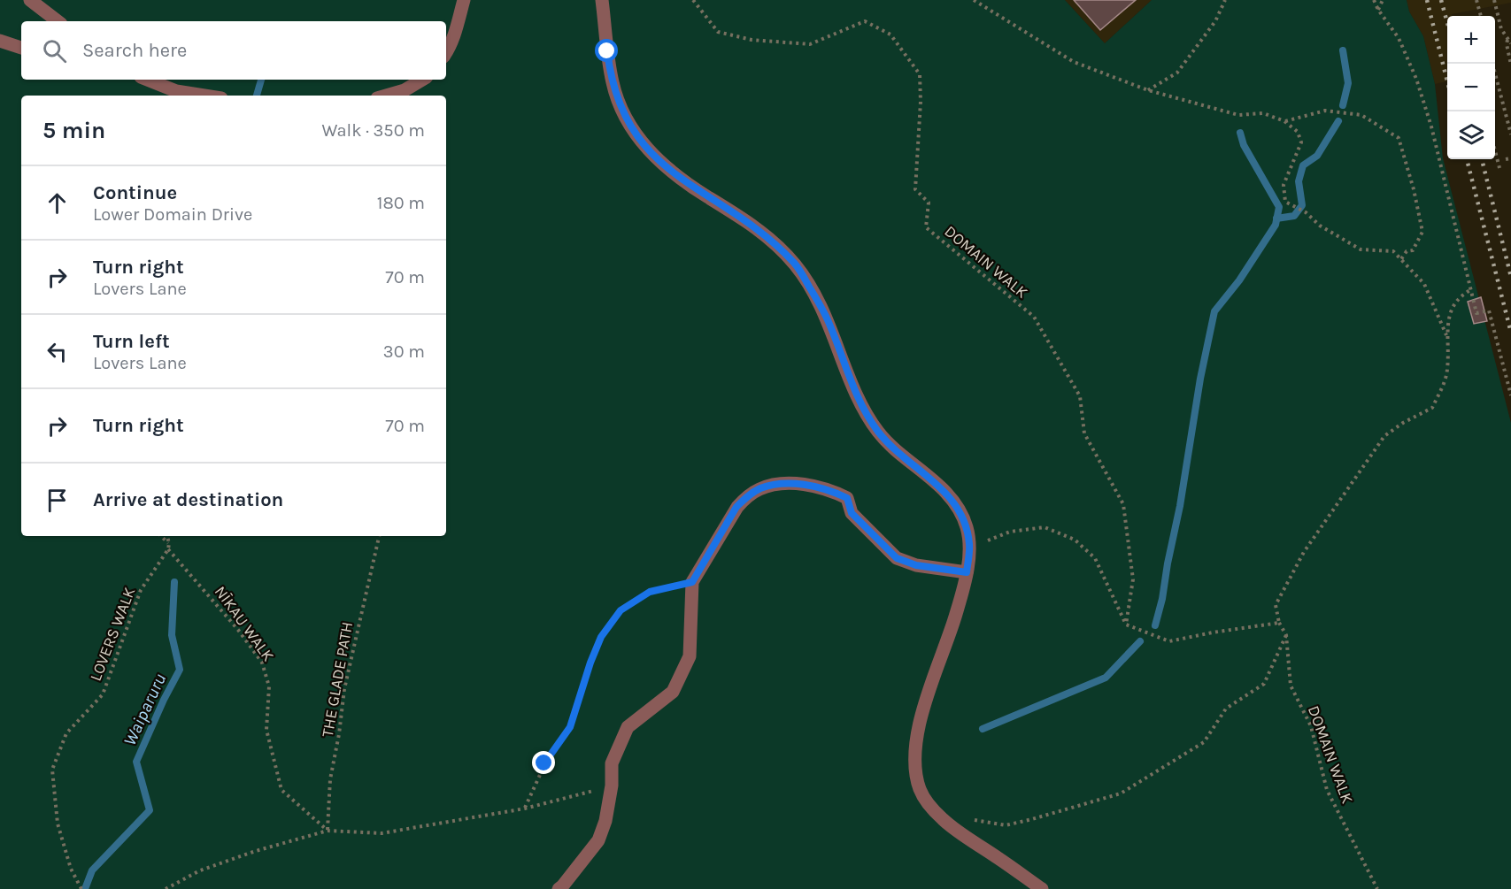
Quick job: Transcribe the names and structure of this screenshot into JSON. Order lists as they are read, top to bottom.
{
  "streets": {
    "path": [
      "DOMAIN WALK",
      "NĪKAU WALK",
      "LOVERS WALK",
      "THE GLADE PATH"
    ]
  },
  "crossings": [
    ["NĪKAU WALK", "LOVERS WALK"],
    ["NĪKAU WALK", "THE GLADE PATH"]
  ],
  "water": ["Waiparuru"],
  "page": {
    "map_buttons": ["+", "−"],
    "search": "Search here",
    "heading": ["5 min", "Walk · 350 m"],
    "list": [
      ["Continue", "Lower Domain Drive", "180 m"],
      ["Turn right", "Lovers Lane", "70 m"],
      ["Turn left", "Lovers Lane", "30 m"],
      ["Turn right", "70 m"],
      "Arrive at destination"
    ]
  }
}
